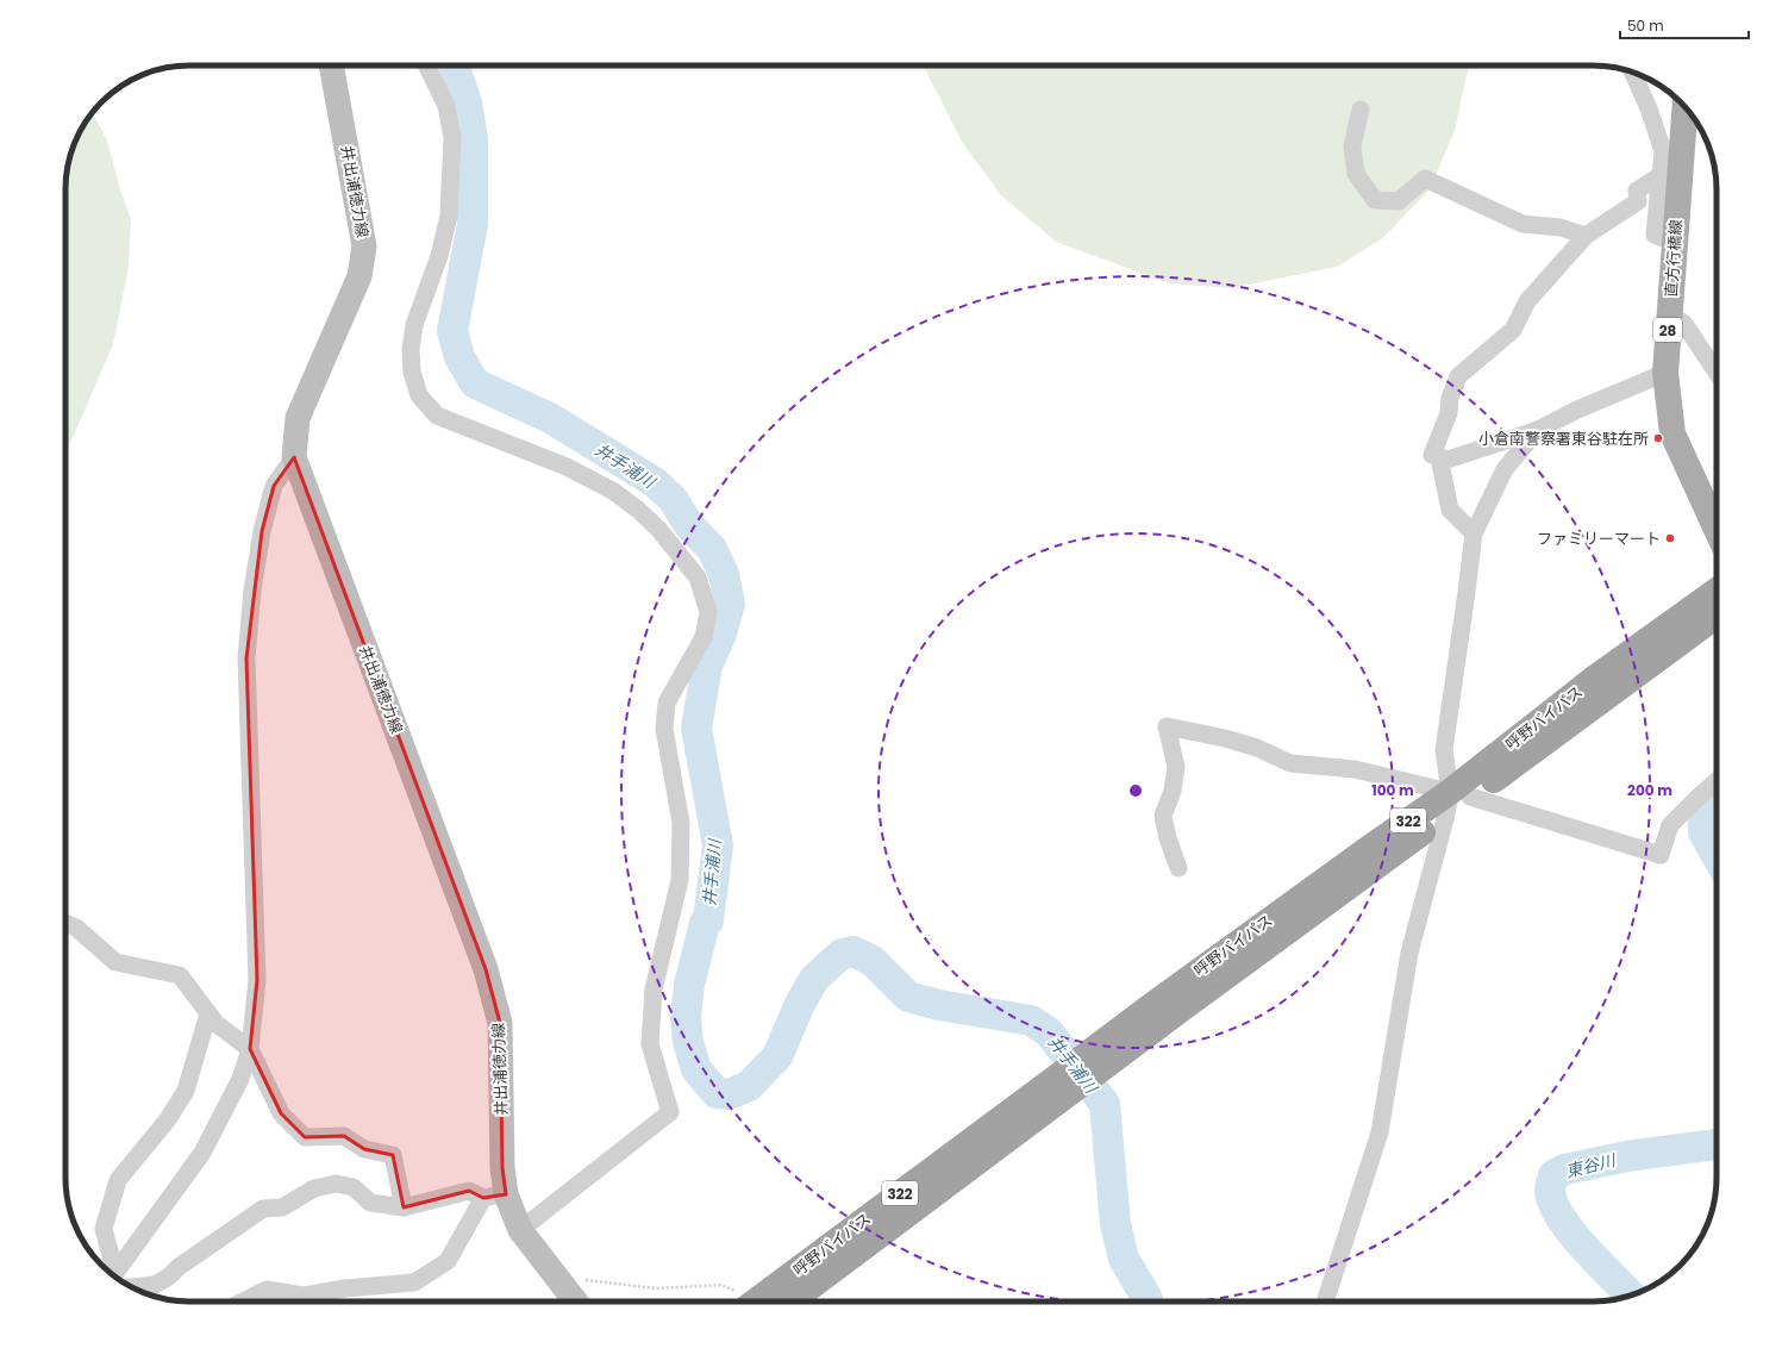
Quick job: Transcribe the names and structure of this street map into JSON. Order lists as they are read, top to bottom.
{
  "streets": {
    "highway": ["呼野バイパス", "322"],
    "main road": ["井出浦徳力線", "直方行橋線", "28"]
  },
  "water": ["井手浦川", "東谷川"],
  "places": ["小倉南警察署東谷駐在所", "ファミリーマート"],
  "scale_bar": "50 m",
  "rings": ["100 m", "200 m"]
}
